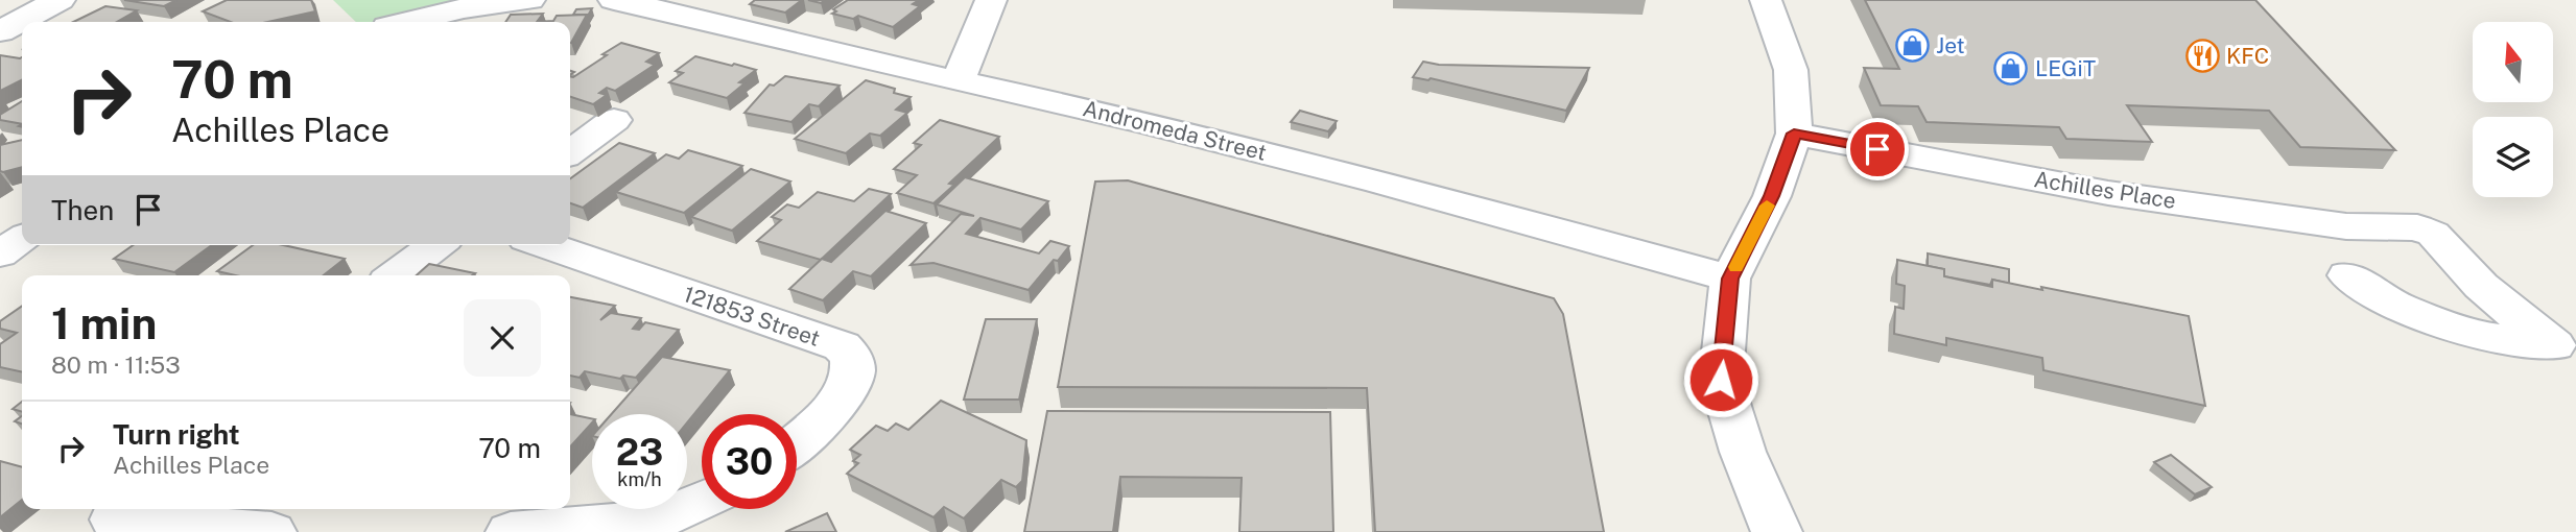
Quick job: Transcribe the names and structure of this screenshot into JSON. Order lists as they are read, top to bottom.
{
  "streets": {
    "street": ["Andromeda Street", "Achilles Place", "121853 Street"]
  },
  "places": {
    "shop": ["Jet", "LEGiT"],
    "restaurant": ["KFC"]
  },
  "north": "top",
  "page": {
    "turn": ["70 m", "Achilles Place"],
    "then": "Then",
    "heading": ["1 min", "80 m · 11:53"],
    "list": [
      {
        "name": "Turn right",
        "note": "Achilles Place",
        "value": "70 m"
      }
    ],
    "speed": "23 km/h",
    "limit": "30"
  }
}
